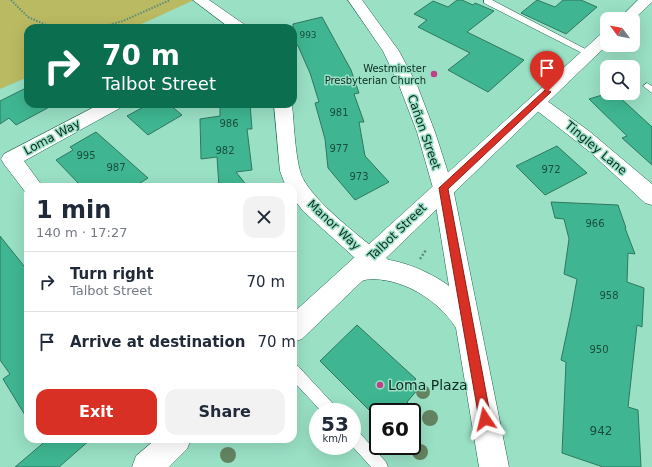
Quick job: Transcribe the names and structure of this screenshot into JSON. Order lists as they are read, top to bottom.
{
  "streets": {
    "main road": [
      "Cañon Street",
      "Loma Way",
      "Tingley Lane",
      "Manor Way",
      "Talbot Street"
    ]
  },
  "crossings": [
    ["Cañon Street", "Talbot Street"],
    ["Tingley Lane", "Talbot Street"],
    ["Manor Way", "Talbot Street"]
  ],
  "places": ["Westminster Presbyterian Church", "Loma Plaza"],
  "house_numbers": [
    "993",
    "981",
    "986",
    "977",
    "982",
    "995",
    "987",
    "972",
    "973",
    "966",
    "958",
    "950",
    "942"
  ],
  "north": "top left",
  "page": {
    "turn": ["70 m", "Talbot Street"],
    "heading": ["1 min", "140 m · 17:27"],
    "list": [
      {
        "name": "Turn right",
        "note": "Talbot Street",
        "value": "70 m"
      },
      {
        "name": "Arrive at destination",
        "value": "70 m"
      }
    ],
    "buttons": ["Exit", "Share"],
    "speed": "53 km/h",
    "limit": "60"
  }
}
